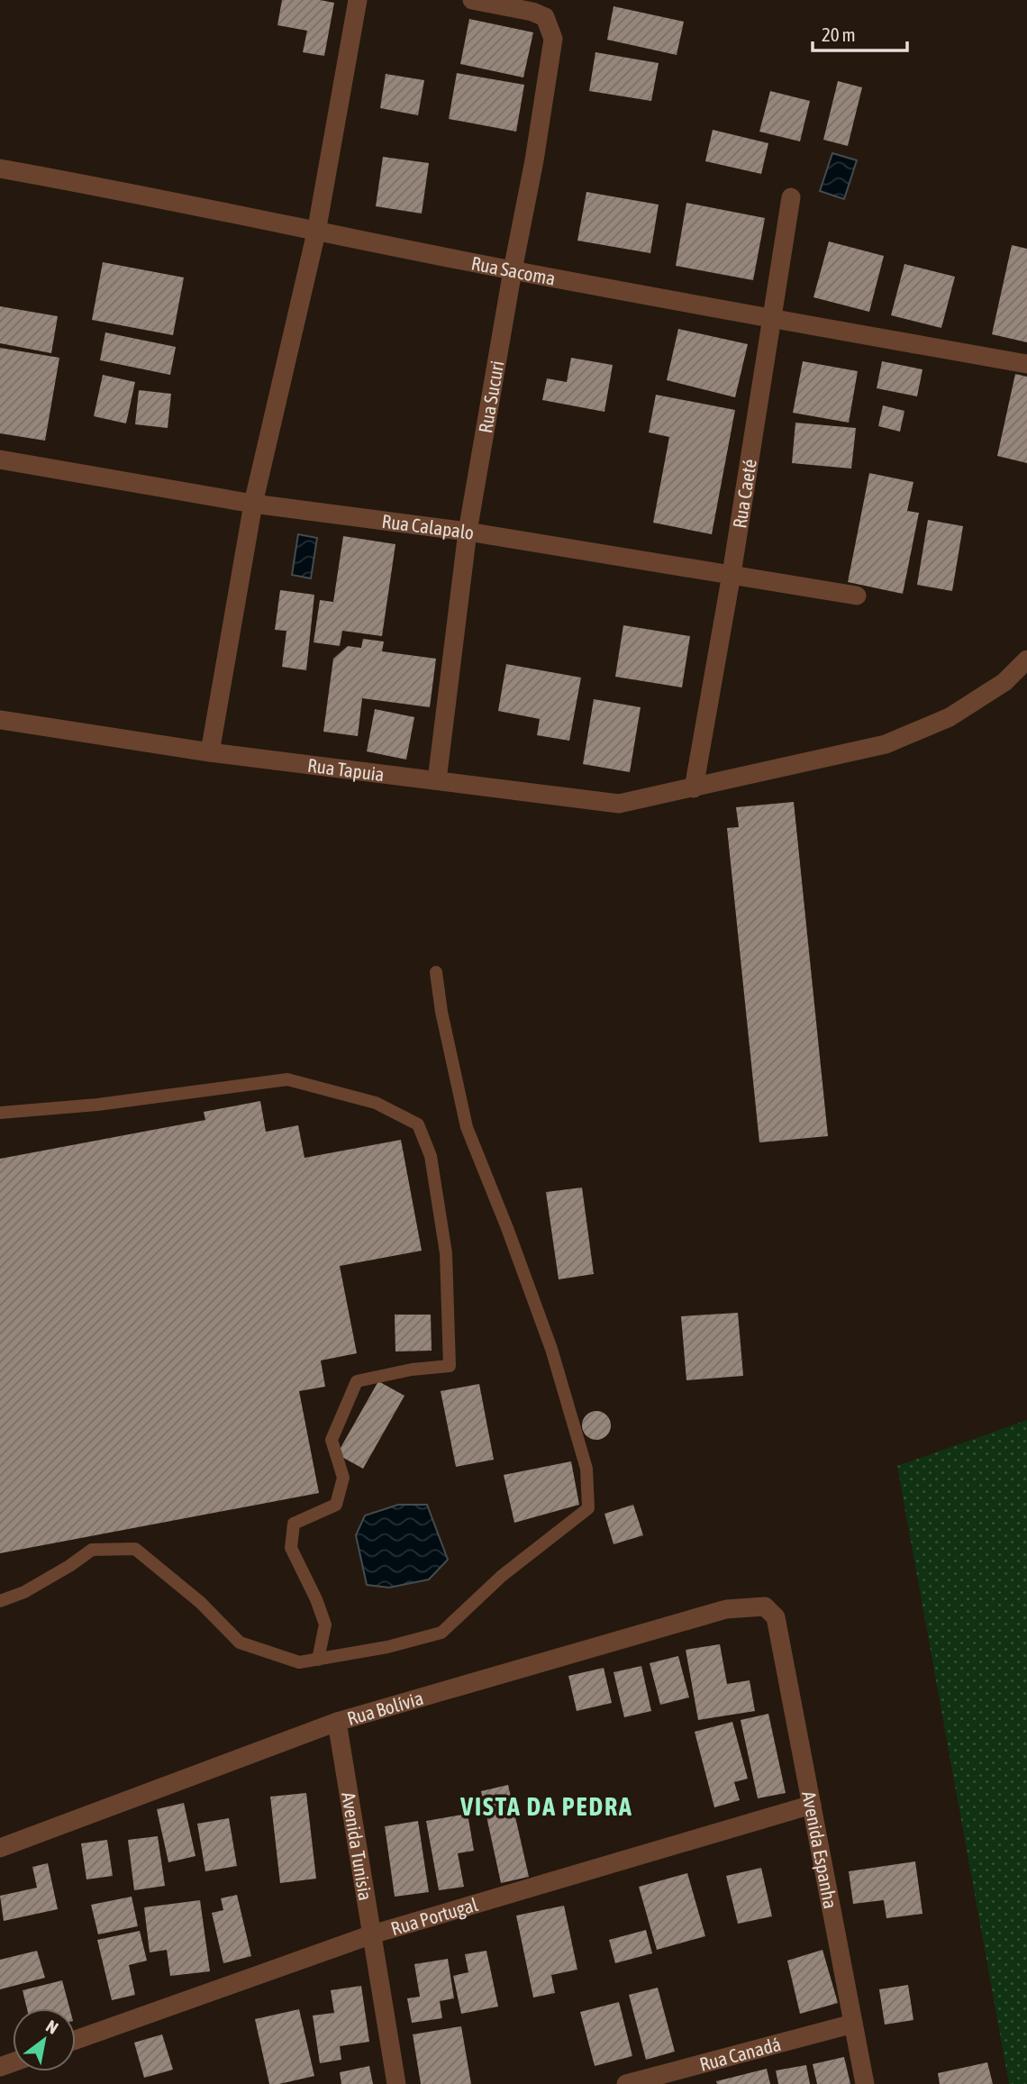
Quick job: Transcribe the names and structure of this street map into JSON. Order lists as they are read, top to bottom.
{
  "streets": {
    "street": [
      "Rua Sacoma",
      "Rua Sucuri",
      "Rua Caeté",
      "Rua Calapalo",
      "Rua Tapuia",
      "Rua Bolívia",
      "Avenida Tunisia",
      "Avenida Espanha",
      "Rua Portugal",
      "Rua Canadá"
    ]
  },
  "crossings": [
    ["Rua Sacoma", "Rua Sucuri"],
    ["Rua Sacoma", "Rua Caeté"],
    ["Rua Sucuri", "Rua Calapalo"],
    ["Rua Sucuri", "Rua Tapuia"],
    ["Rua Caeté", "Rua Calapalo"],
    ["Rua Caeté", "Rua Tapuia"],
    ["Rua Bolívia", "Avenida Tunisia"],
    ["Rua Bolívia", "Avenida Espanha"],
    ["Avenida Tunisia", "Rua Portugal"],
    ["Avenida Espanha", "Rua Portugal"],
    ["Avenida Espanha", "Rua Canadá"]
  ],
  "districts": ["VISTA DA PEDRA"],
  "scale_bar": "20 m",
  "north": "top right"
}
